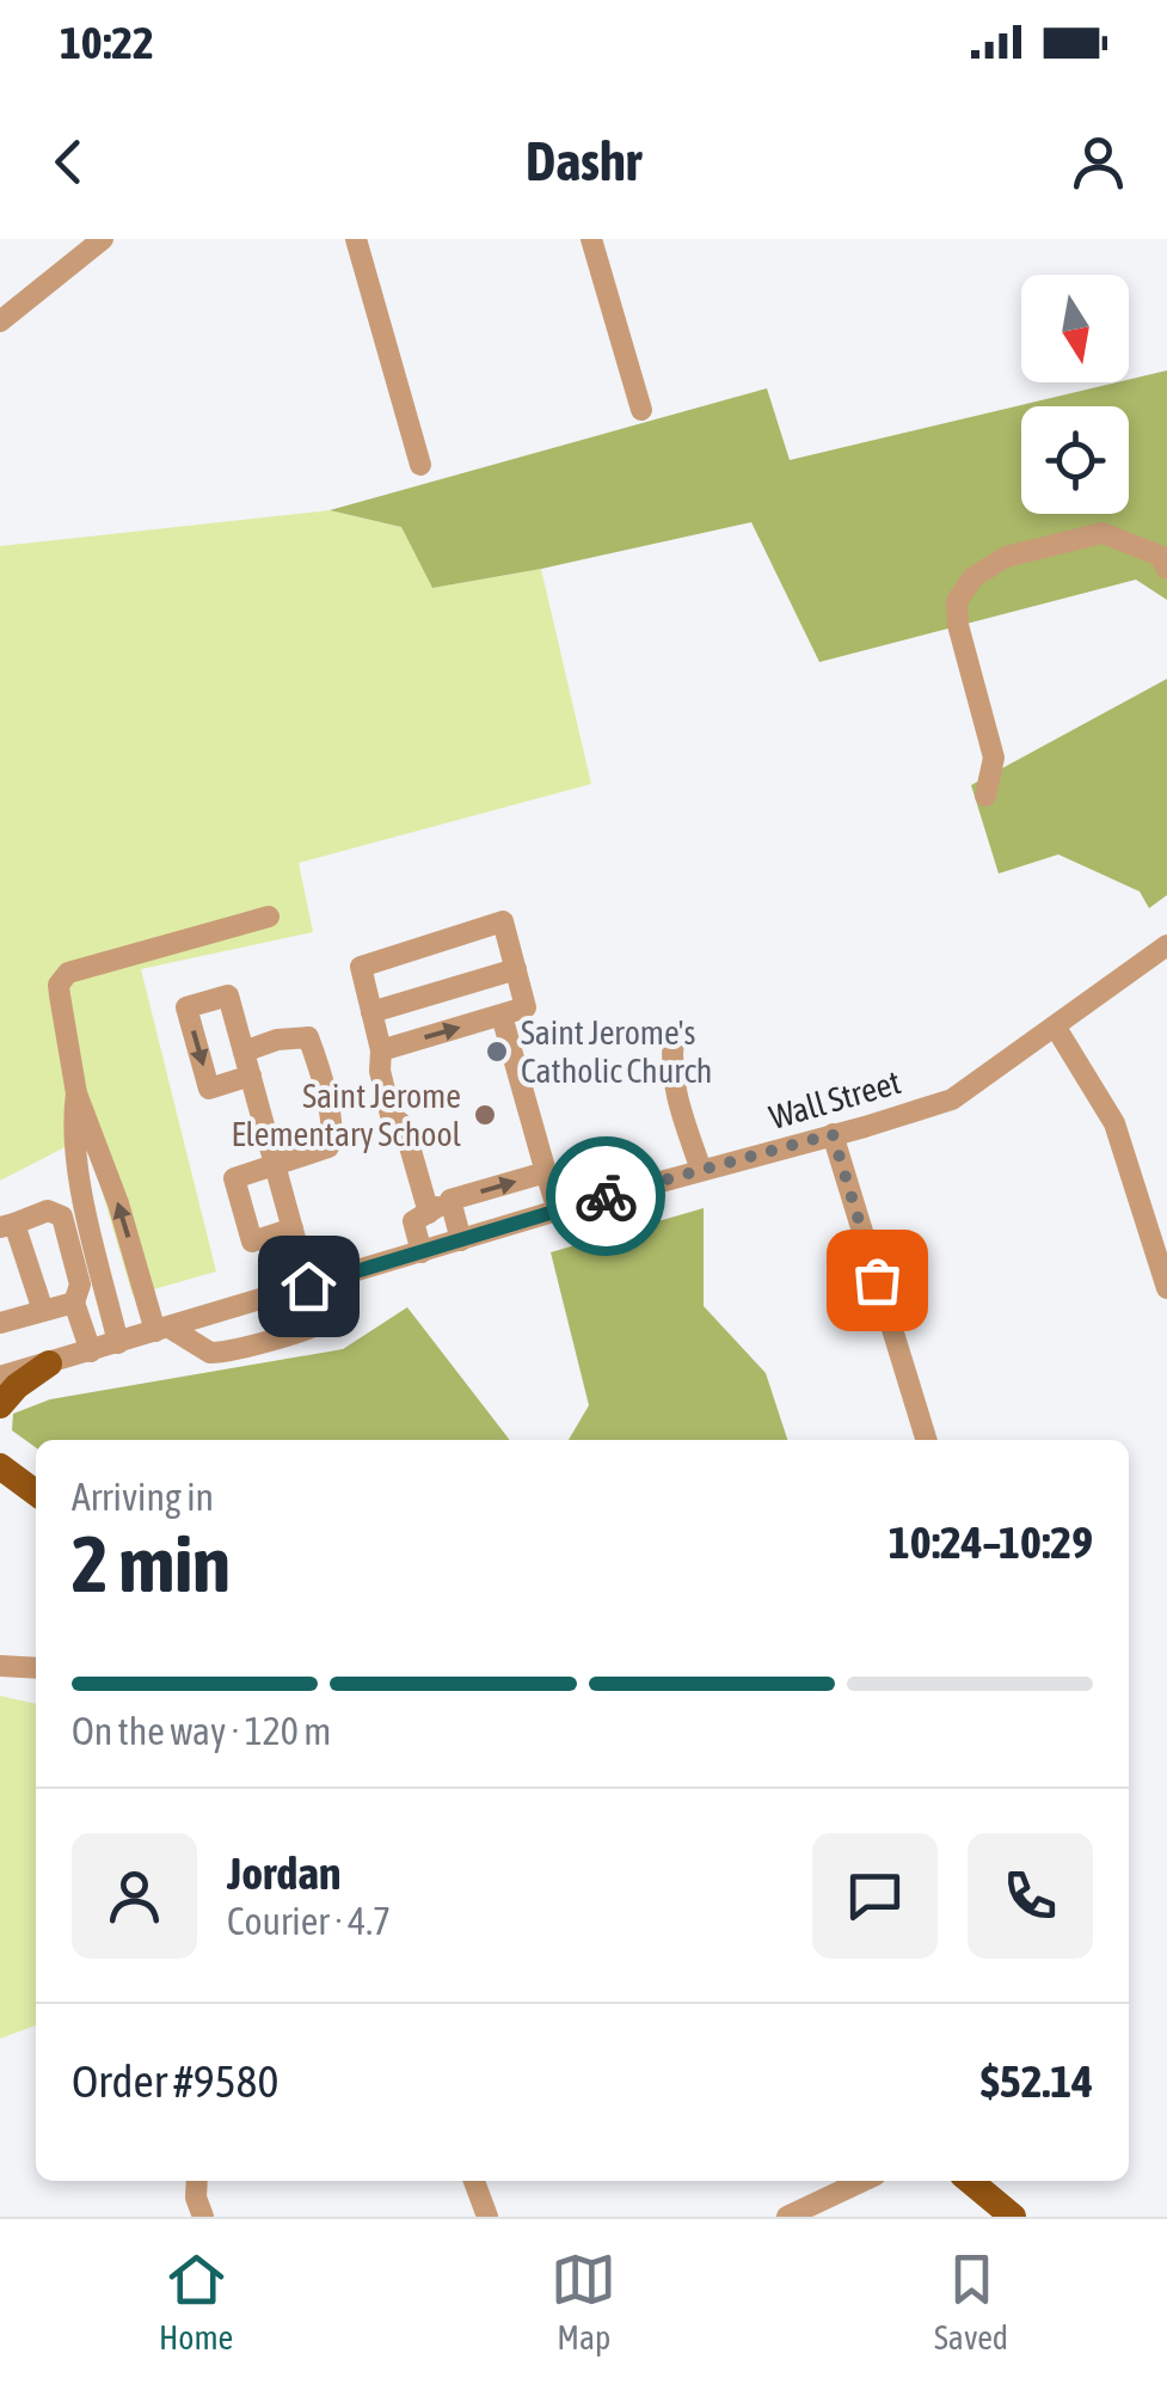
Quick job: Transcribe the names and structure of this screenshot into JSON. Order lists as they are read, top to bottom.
{
  "streets": {
    "street": ["Wall Street"]
  },
  "places": ["Saint Jerome's Catholic Church", "Saint Jerome Elementary School"],
  "north": "bottom",
  "page": {
    "status": "10:22",
    "header": "Dashr",
    "heading": ["2 min", "Arriving in", "10:24–10:29"],
    "panel": [
      "Jordan",
      "Courier · 4.7",
      "Order #9580",
      "$52.14"
    ],
    "bar": "On the way · 120 m",
    "tabs": ["Home", "Map", "Saved"]
  }
}
